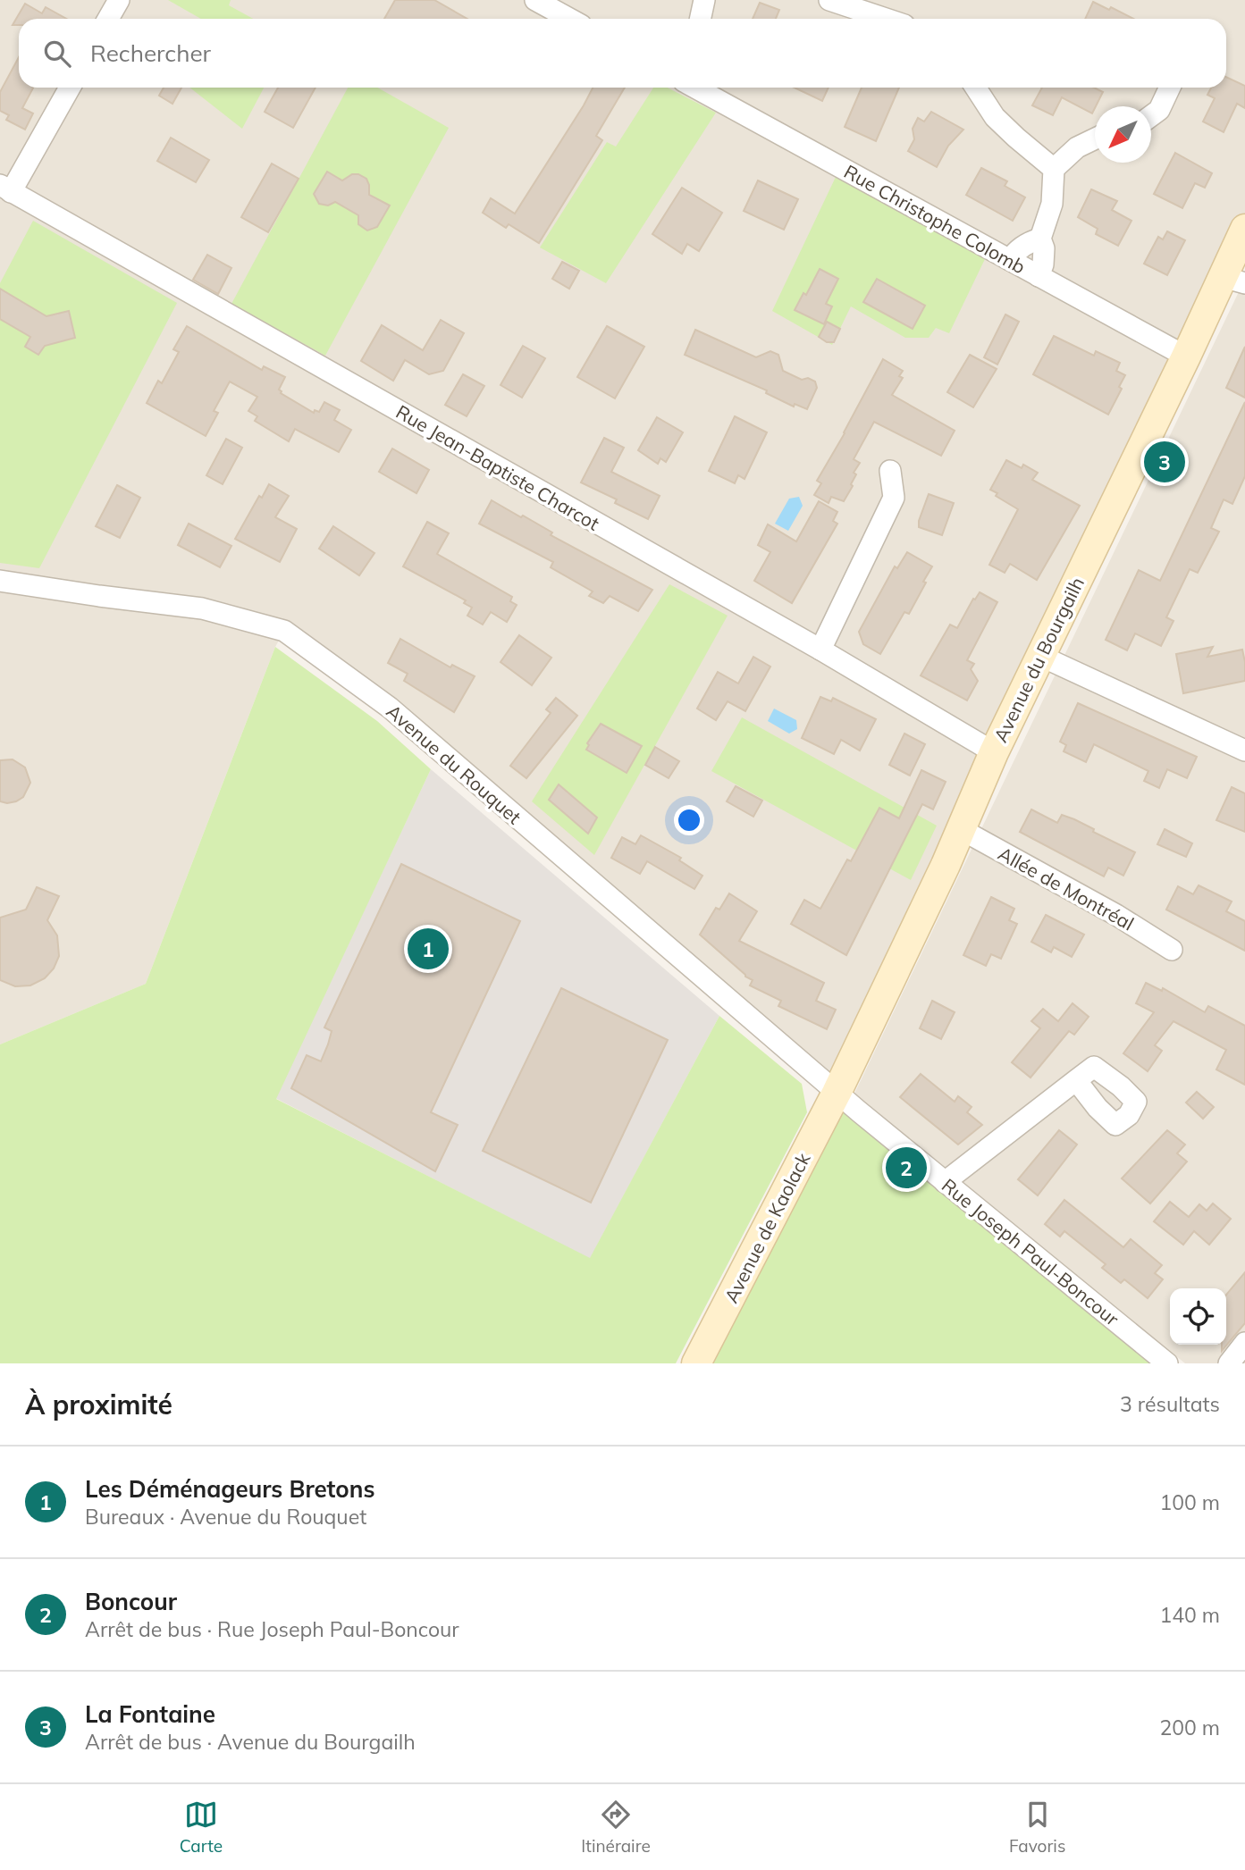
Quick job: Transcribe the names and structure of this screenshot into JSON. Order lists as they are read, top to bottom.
{
  "streets": {
    "main road": ["Avenue du Bourgailh", "Avenue de Kaolack"],
    "street": [
      "Rue Christophe Colomb",
      "Rue Jean-Baptiste Charcot",
      "Avenue du Rouquet",
      "Allée de Montréal",
      "Rue Joseph Paul-Boncour"
    ]
  },
  "crossings": [
    ["Rue Christophe Colomb", "Avenue du Bourgailh"],
    ["Rue Jean-Baptiste Charcot", "Avenue du Bourgailh"],
    ["Avenue du Bourgailh", "Avenue du Rouquet"],
    ["Avenue du Bourgailh", "Allée de Montréal"],
    ["Avenue du Bourgailh", "Avenue de Kaolack"],
    ["Avenue du Bourgailh", "Rue Joseph Paul-Boncour"],
    ["Avenue du Rouquet", "Avenue de Kaolack"],
    ["Avenue du Rouquet", "Rue Joseph Paul-Boncour"],
    ["Avenue de Kaolack", "Rue Joseph Paul-Boncour"]
  ],
  "north": "bottom left",
  "page": {
    "search": "Rechercher",
    "pins": ["3", "1", "2"],
    "heading": ["À proximité", "3 résultats"],
    "list": [
      {
        "mark": "1",
        "name": "Les Déménageurs Bretons",
        "note": "Bureaux · Avenue du Rouquet",
        "value": "100 m"
      },
      {
        "mark": "2",
        "name": "Boncour",
        "note": "Arrêt de bus · Rue Joseph Paul-Boncour",
        "value": "140 m"
      },
      {
        "mark": "3",
        "name": "La Fontaine",
        "note": "Arrêt de bus · Avenue du Bourgailh",
        "value": "200 m"
      }
    ],
    "nav": ["Carte", "Itinéraire", "Favoris"]
  }
}
